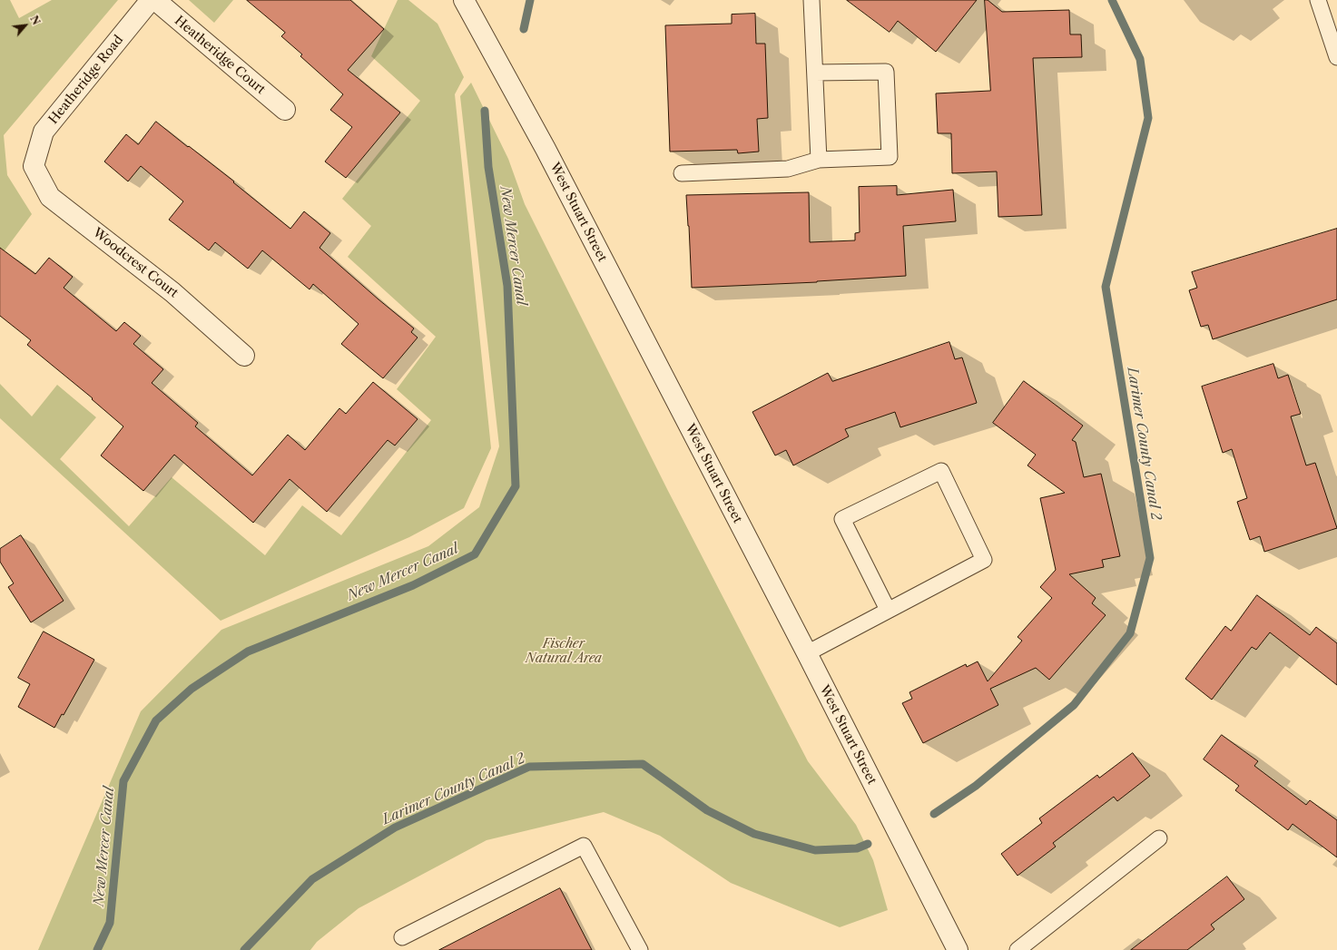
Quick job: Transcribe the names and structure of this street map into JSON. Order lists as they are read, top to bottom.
{
  "streets": {
    "street": [
      "Heatheridge Court",
      "Heatheridge Road",
      "West Stuart Street",
      "Woodcrest Court"
    ]
  },
  "crossings": [
    ["Heatheridge Road", "Woodcrest Court"]
  ],
  "water": ["New Mercer Canal", "Larimer County Canal 2"],
  "parks": ["Fischer Natural Area"],
  "north": "top right"
}
